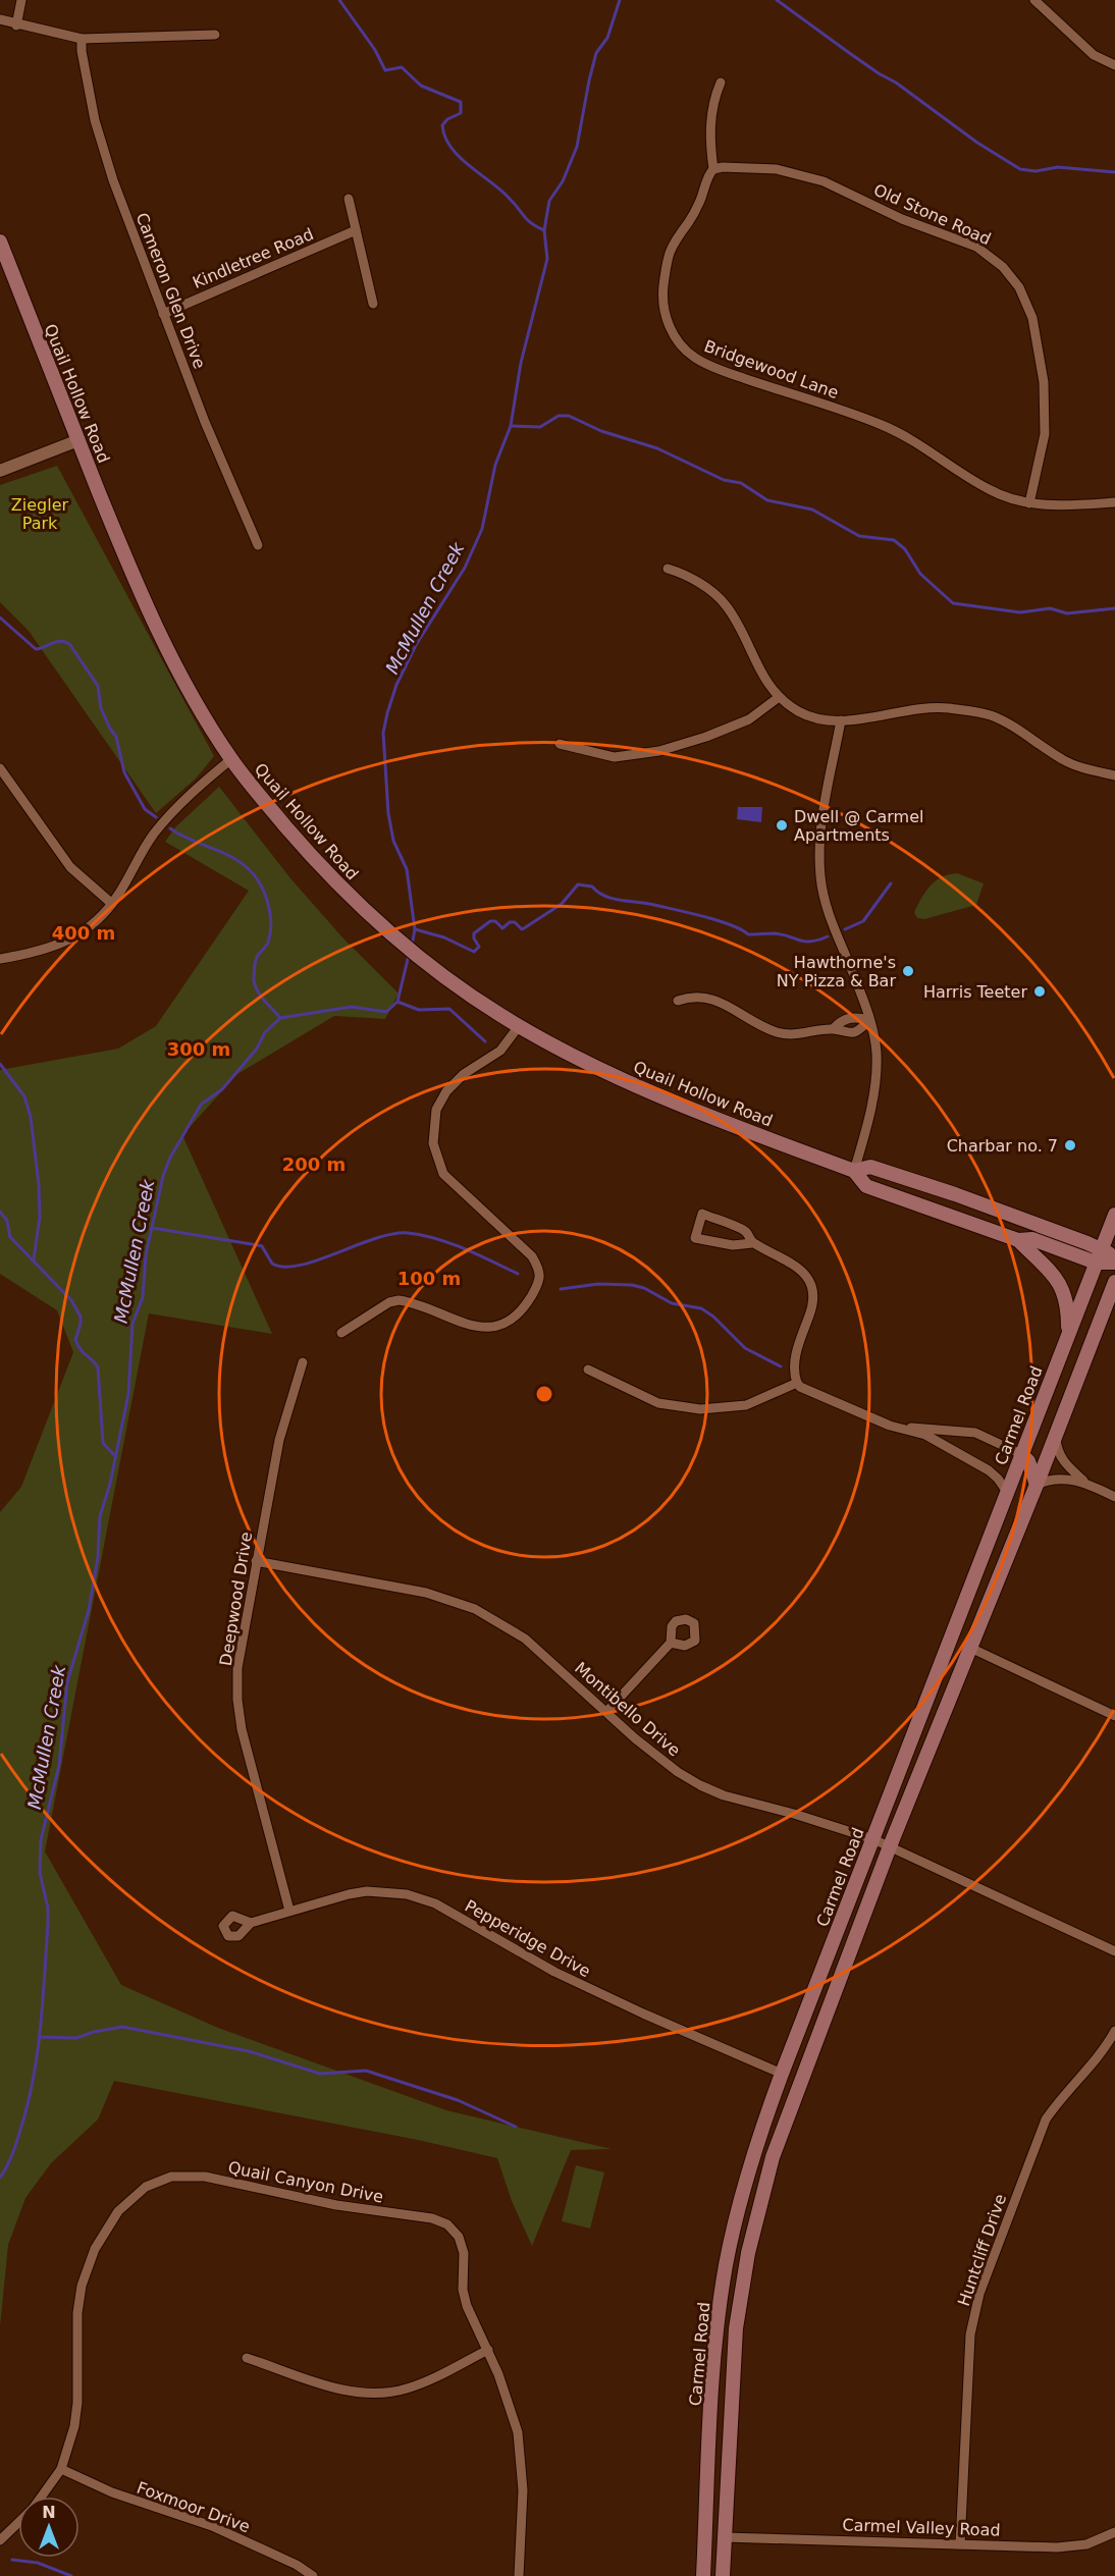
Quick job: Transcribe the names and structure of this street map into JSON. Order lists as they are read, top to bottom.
{
  "streets": {
    "main road": ["Quail Hollow Road", "Carmel Road"],
    "street": [
      "Old Stone Road",
      "Kindletree Road",
      "Cameron Glen Drive",
      "Bridgewood Lane",
      "Deepwood Drive",
      "Montibello Drive",
      "Pepperidge Drive",
      "Quail Canyon Drive",
      "Huntcliff Drive",
      "Foxmoor Drive",
      "Carmel Valley Road"
    ]
  },
  "crossings": [
    ["Old Stone Road", "Bridgewood Lane"],
    ["Kindletree Road", "Cameron Glen Drive"],
    ["Quail Hollow Road", "Carmel Road"],
    ["Carmel Road", "Montibello Drive"],
    ["Carmel Road", "Pepperidge Drive"],
    ["Carmel Road", "Carmel Valley Road"],
    ["Deepwood Drive", "Montibello Drive"],
    ["Deepwood Drive", "Pepperidge Drive"],
    ["Quail Canyon Drive", "Foxmoor Drive"],
    ["Huntcliff Drive", "Carmel Valley Road"]
  ],
  "water": ["McMullen Creek"],
  "parks": ["Ziegler Park"],
  "places": [
    "Dwell @ Carmel Apartments",
    "Hawthorne's NY Pizza & Bar",
    "Harris Teeter",
    "Charbar no. 7"
  ],
  "north": "top",
  "rings": [
    "400 m",
    "300 m",
    "200 m",
    "100 m"
  ]
}
